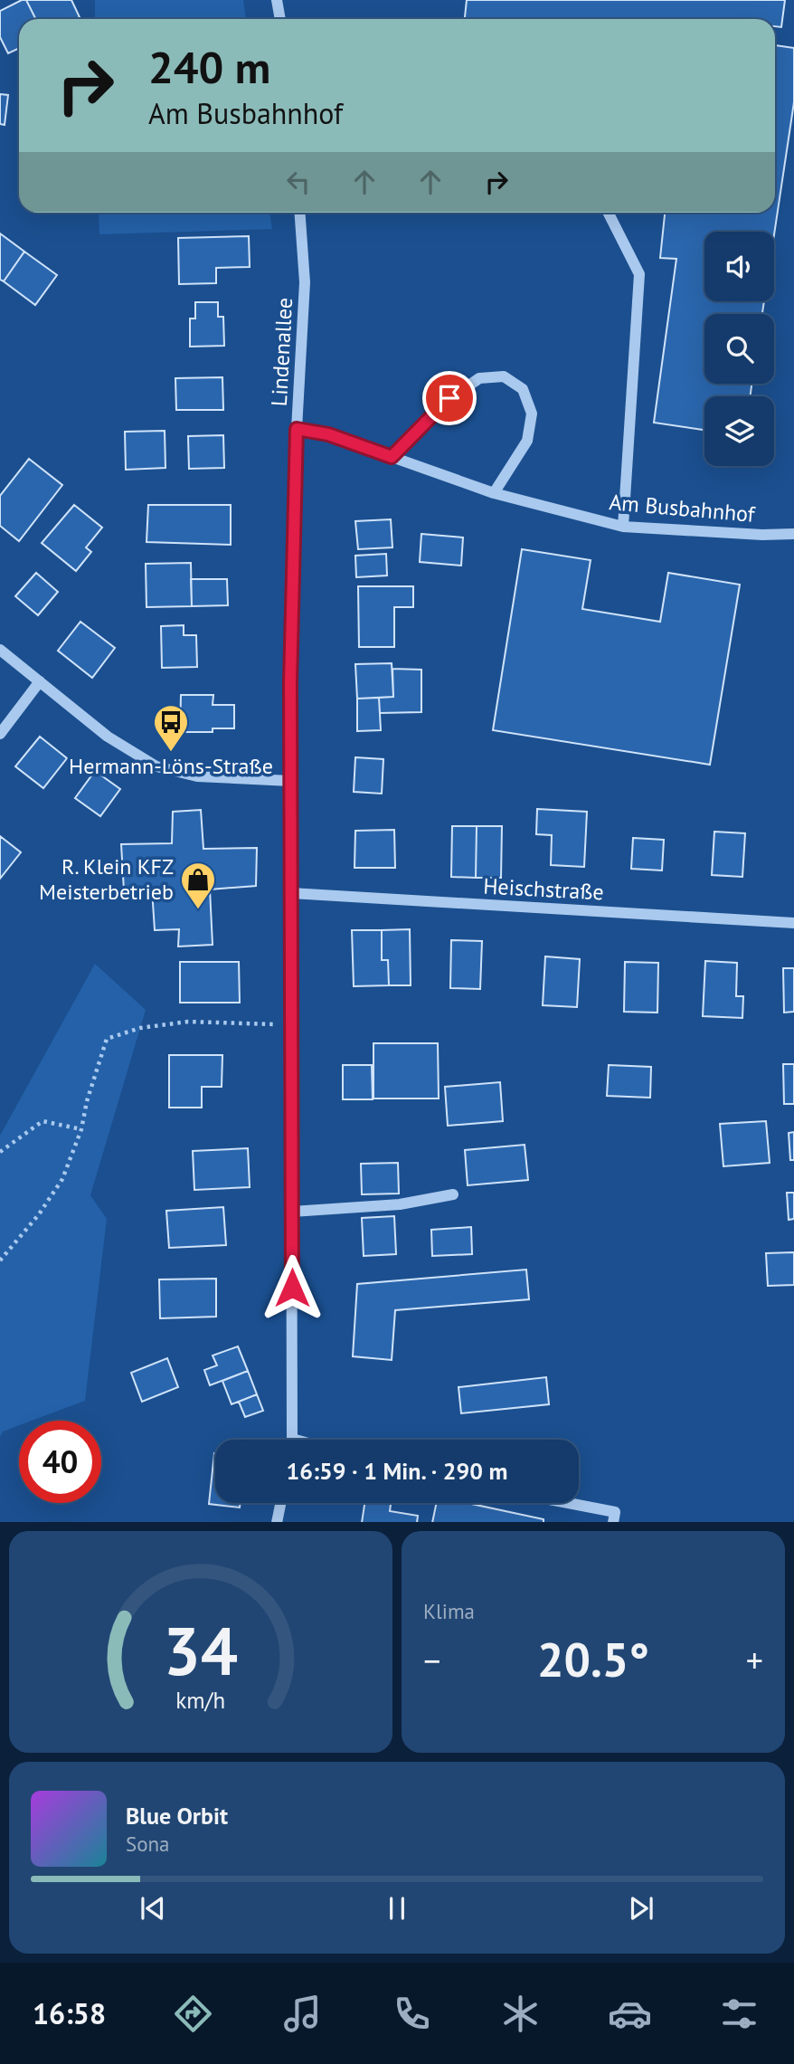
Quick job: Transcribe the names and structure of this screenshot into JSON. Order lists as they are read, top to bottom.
{
  "streets": {
    "street": ["Lindenallee", "Am Busbahnhof", "Heischstraße"]
  },
  "crossings": [
    ["Lindenallee", "Am Busbahnhof"],
    ["Lindenallee", "Heischstraße"]
  ],
  "places": {
    "bus stop": ["Hermann-Löns-Straße"],
    "shop": ["R. Klein KFZ Meisterbetrieb"]
  },
  "page": {
    "turn": ["240 m", "Am Busbahnhof"],
    "limit": "40",
    "trip": "16:59 · 1 Min. · 290 m",
    "tile": "Klima",
    "heat": ["−", "20.5°", "+"],
    "song": ["Blue Orbit", "Sona"],
    "tabs": "16:58",
    "gauge": ["34", "km/h"]
  }
}
